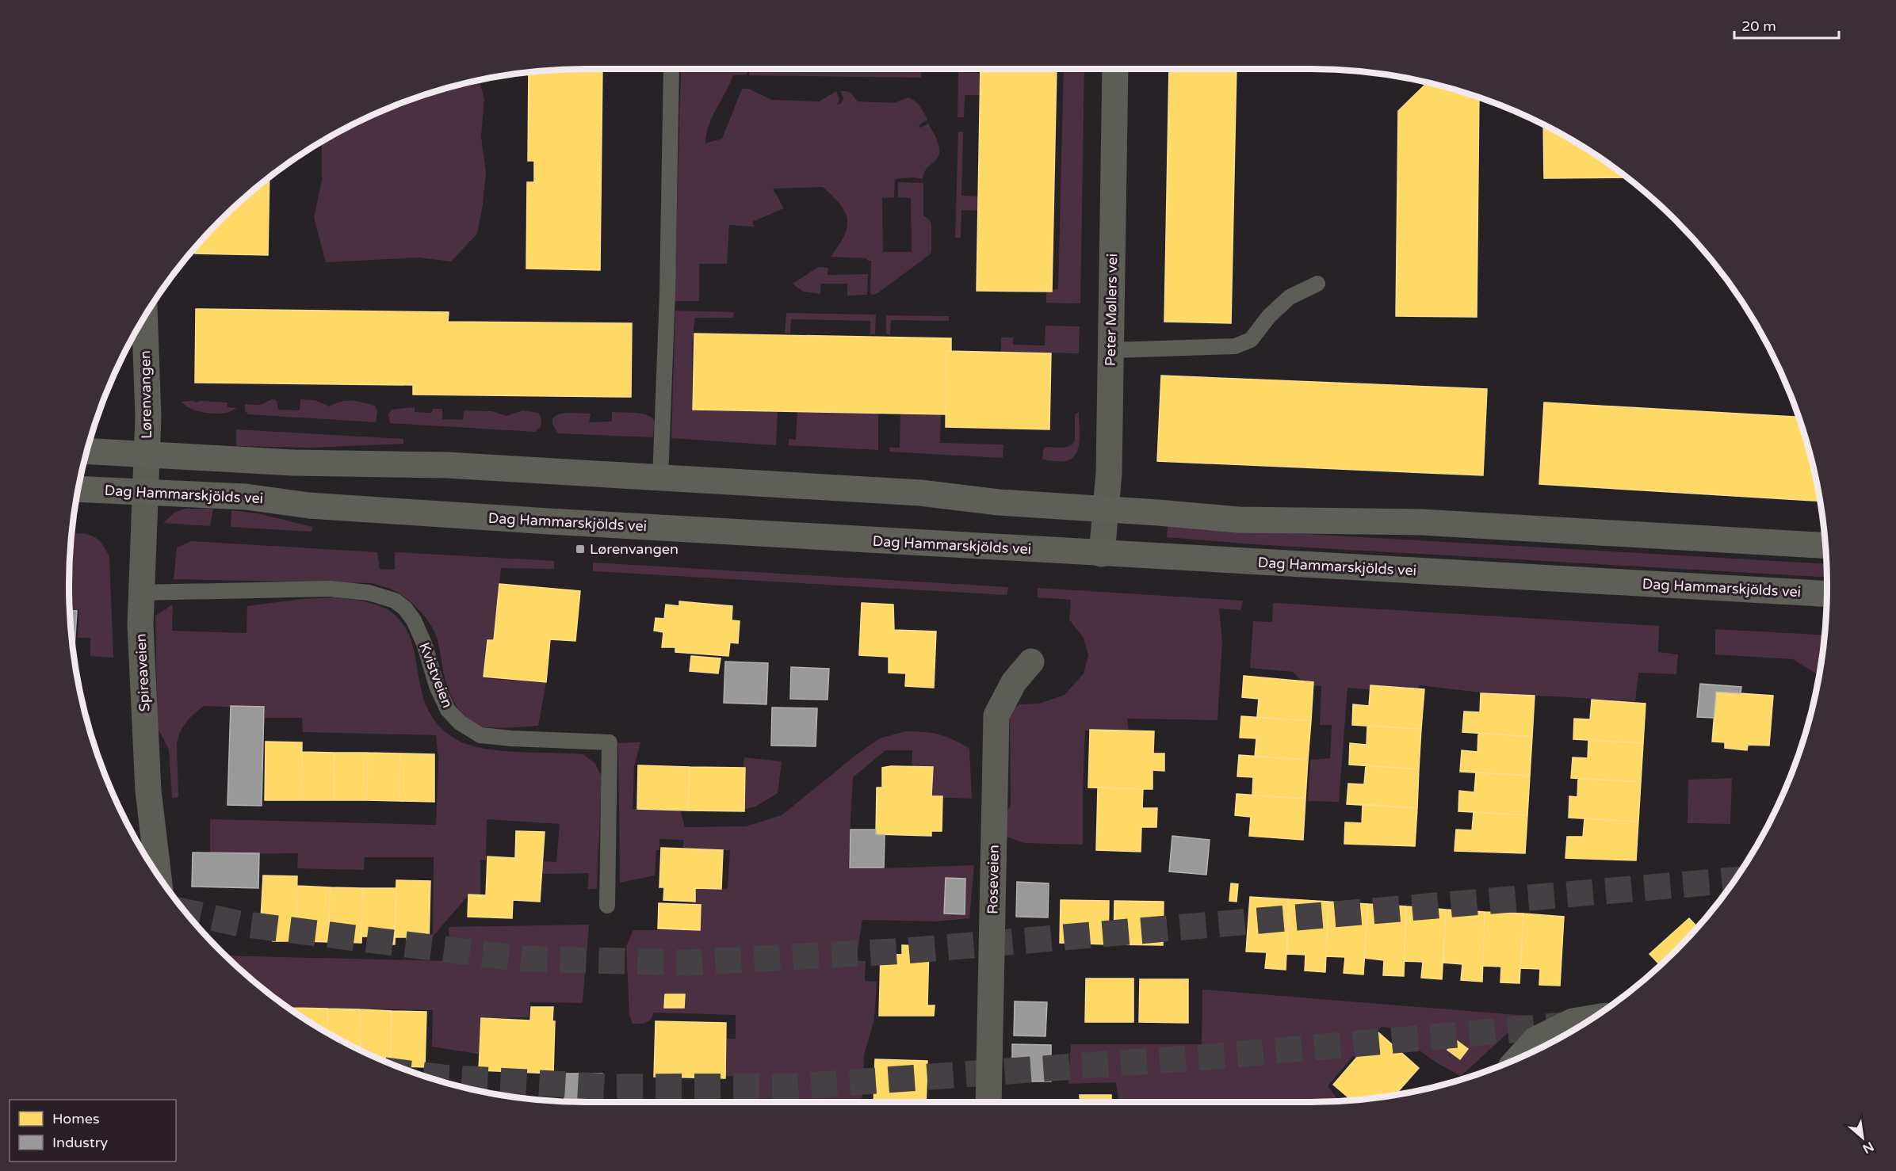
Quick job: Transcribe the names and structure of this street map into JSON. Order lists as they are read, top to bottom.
{
  "streets": {
    "main road": ["Dag Hammarskjölds vei"],
    "street": [
      "Peter Møllers vei",
      "Lørenvangen",
      "Spireaveien",
      "Roseveien"
    ],
    "lane": ["Kvistveien"]
  },
  "crossings": [
    ["Peter Møllers vei", "Dag Hammarskjölds vei"],
    ["Lørenvangen", "Spireaveien"],
    ["Dag Hammarskjölds vei", "Spireaveien"],
    ["Spireaveien", "Kvistveien"]
  ],
  "places": {
    "transit": ["Lørenvangen"]
  },
  "legend": ["Homes", "Industry"],
  "scale_bar": "20 m",
  "north": "bottom right"
}
